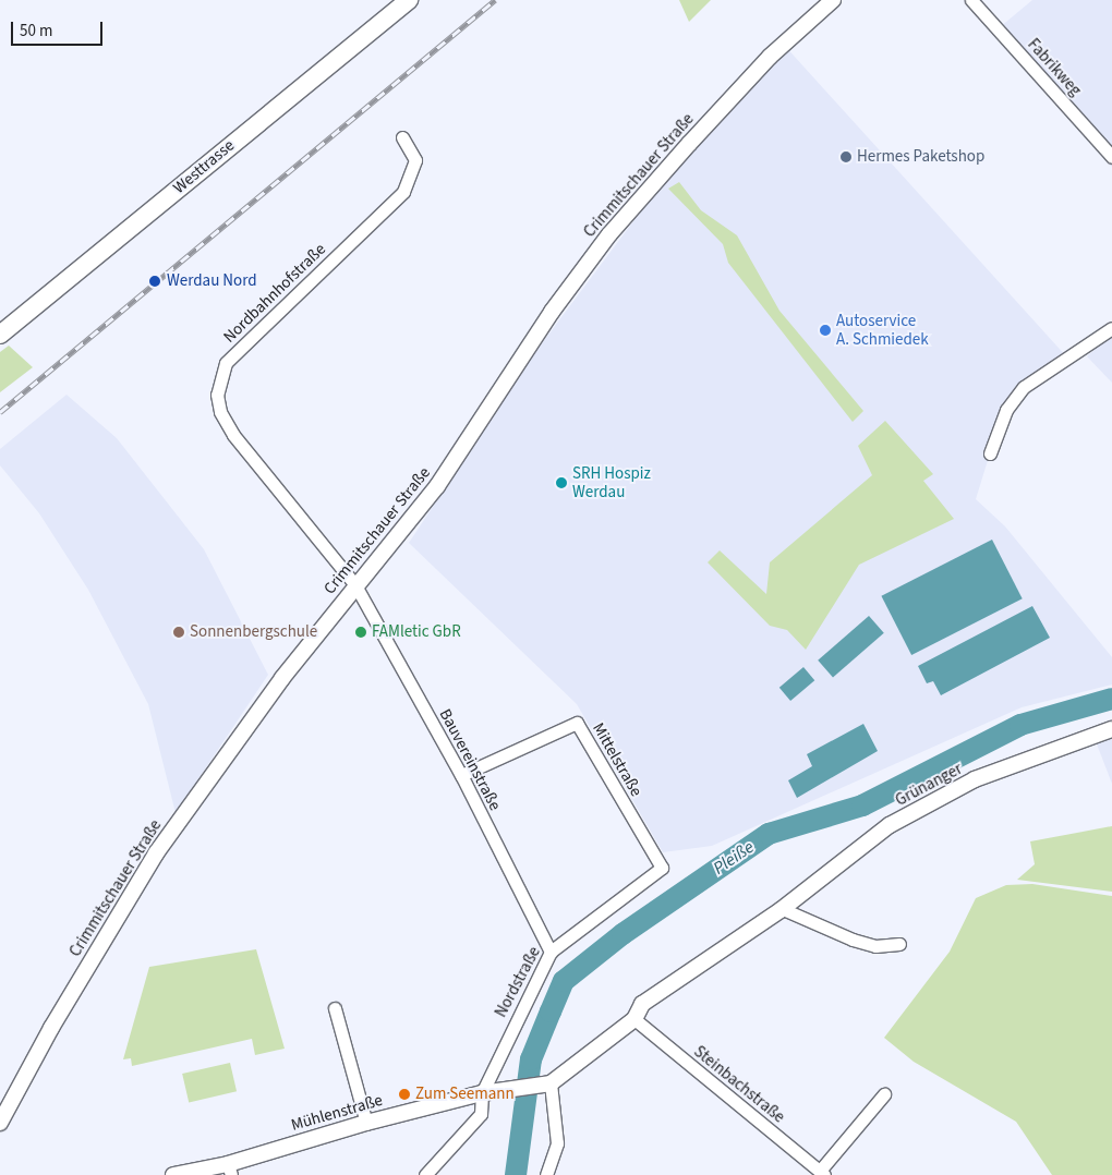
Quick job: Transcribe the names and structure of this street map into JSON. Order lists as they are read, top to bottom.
{
  "streets": {
    "main road": ["Westtrasse"],
    "street": [
      "Fabrikweg",
      "Crimmitschauer Straße",
      "Nordbahnhofstraße",
      "Bauvereinstraße",
      "Mittelstraße",
      "Grünanger",
      "Nordstraße",
      "Steinbachstraße",
      "Mühlenstraße"
    ]
  },
  "crossings": [
    ["Crimmitschauer Straße", "Nordbahnhofstraße"],
    ["Crimmitschauer Straße", "Bauvereinstraße"],
    ["Nordbahnhofstraße", "Bauvereinstraße"],
    ["Bauvereinstraße", "Mittelstraße"],
    ["Bauvereinstraße", "Nordstraße"],
    ["Mittelstraße", "Nordstraße"],
    ["Grünanger", "Steinbachstraße"],
    ["Grünanger", "Mühlenstraße"],
    ["Nordstraße", "Mühlenstraße"]
  ],
  "water": ["Pleiße"],
  "places": [
    "Hermes Paketshop",
    "Werdau Nord",
    "Autoservice A. Schmiedek",
    "SRH Hospiz Werdau",
    "Sonnenbergschule",
    "FAMletic GbR",
    "Zum Seemann"
  ],
  "scale_bar": "50 m"
}
